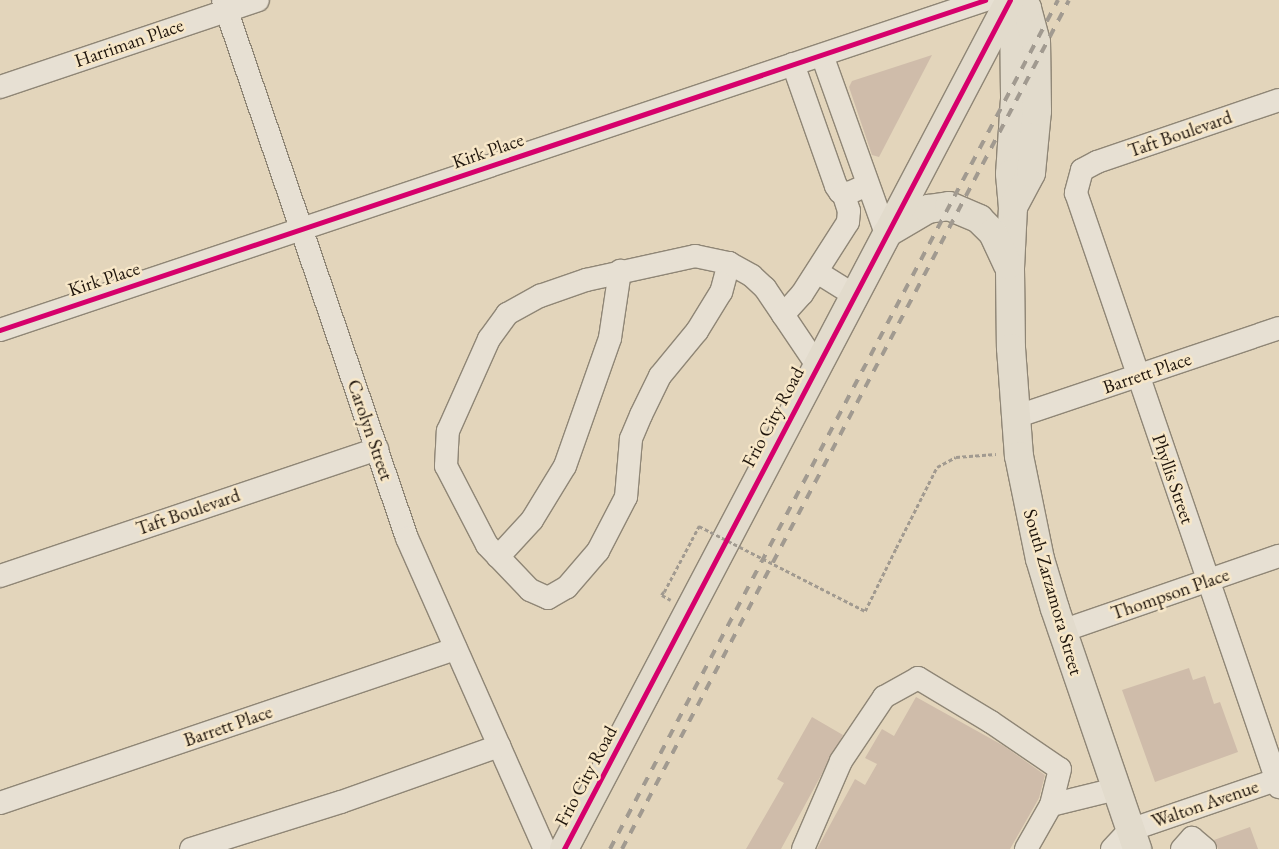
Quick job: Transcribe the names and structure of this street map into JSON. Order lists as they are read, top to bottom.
{
  "streets": {
    "main road": ["Frio City Road", "South Zarzamora Street"],
    "street": [
      "Harriman Place",
      "Taft Boulevard",
      "Kirk Place",
      "Barrett Place",
      "Carolyn Street",
      "Phyllis Street",
      "Thompson Place",
      "Walton Avenue"
    ]
  },
  "crossings": [
    ["Harriman Place", "Carolyn Street"],
    ["Taft Boulevard", "Carolyn Street"],
    ["Taft Boulevard", "Phyllis Street"],
    ["Kirk Place", "Carolyn Street"],
    ["Barrett Place", "Carolyn Street"],
    ["Barrett Place", "Phyllis Street"],
    ["Barrett Place", "South Zarzamora Street"],
    ["Frio City Road", "Carolyn Street"],
    ["Phyllis Street", "Thompson Place"],
    ["Phyllis Street", "Walton Avenue"],
    ["South Zarzamora Street", "Thompson Place"],
    ["South Zarzamora Street", "Walton Avenue"]
  ]
}
